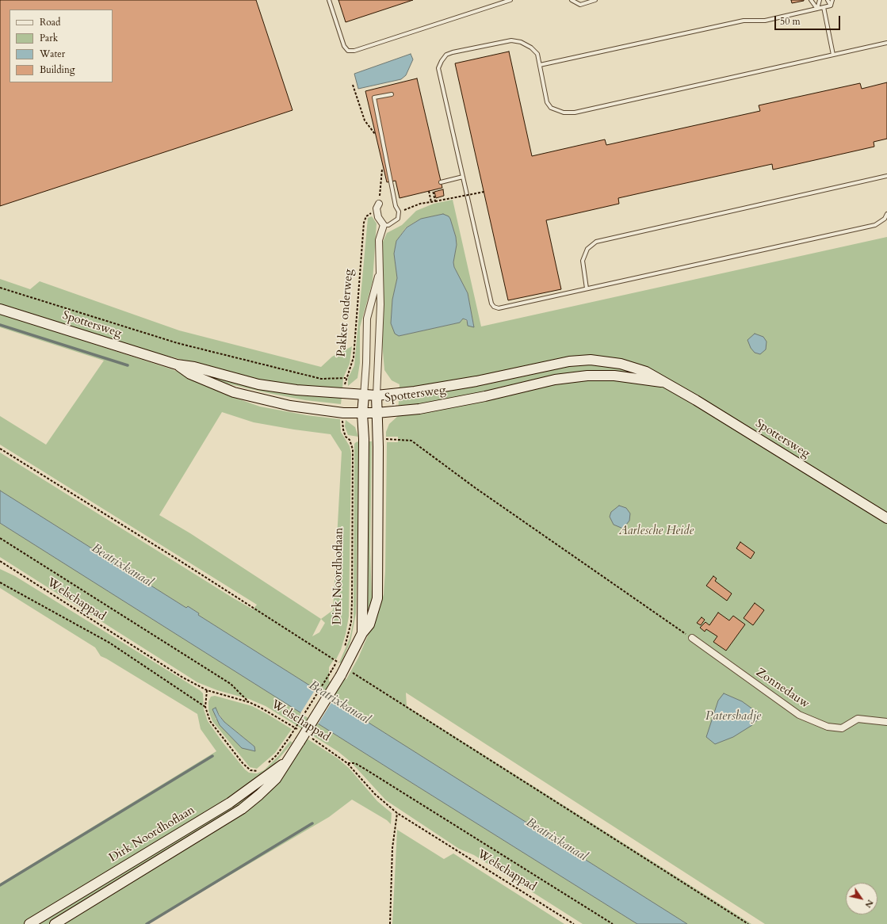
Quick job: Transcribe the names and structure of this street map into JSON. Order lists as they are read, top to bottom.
{
  "streets": {
    "main road": ["Spottersweg", "Dirk Noordhoflaan"],
    "street": ["Pakket onderweg", "Zonnedauw"],
    "path": ["Welschappad"]
  },
  "crossings": [
    ["Pakket onderweg", "Spottersweg"],
    ["Pakket onderweg", "Dirk Noordhoflaan"],
    ["Spottersweg", "Dirk Noordhoflaan"]
  ],
  "water": ["Beatrixkanaal", "Patersbadje"],
  "parks": ["Aarlesche Heide"],
  "legend": [
    "Road",
    "Park",
    "Water",
    "Building"
  ],
  "scale_bar": "50 m",
  "north": "bottom right"
}
